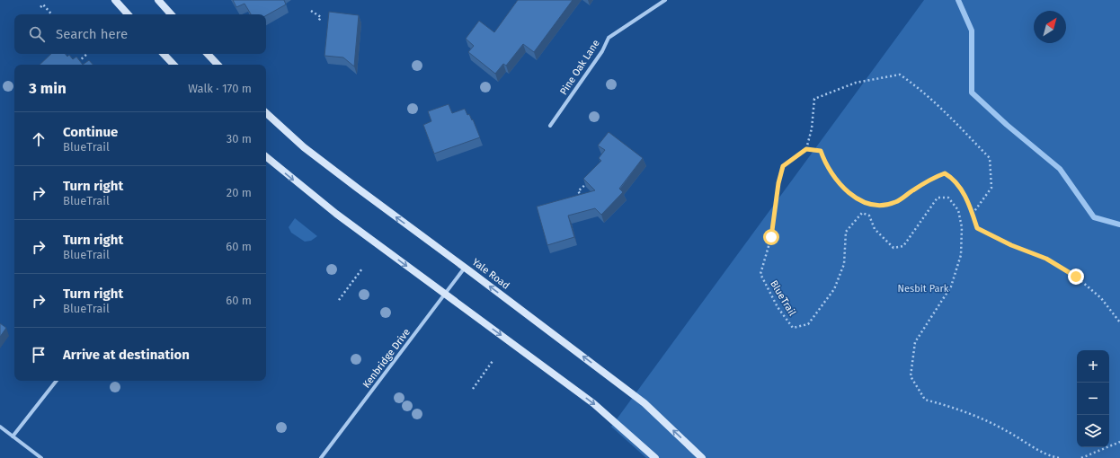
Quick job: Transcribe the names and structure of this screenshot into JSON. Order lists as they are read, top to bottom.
{
  "streets": {
    "main road": ["Yale Road"],
    "street": ["Pine Oak Lane", "Kenbridge Drive"],
    "path": ["BlueTrail"]
  },
  "crossings": [
    ["Yale Road", "Kenbridge Drive"]
  ],
  "parks": ["Nesbit Park"],
  "north": "top right",
  "page": {
    "search": "Search here",
    "heading": ["3 min", "Walk · 170 m"],
    "list": [
      ["Continue", "BlueTrail", "30 m"],
      ["Turn right", "BlueTrail", "20 m"],
      ["Turn right", "BlueTrail", "60 m"],
      ["Turn right", "BlueTrail", "60 m"],
      "Arrive at destination"
    ],
    "map_buttons": ["+", "−"]
  }
}
